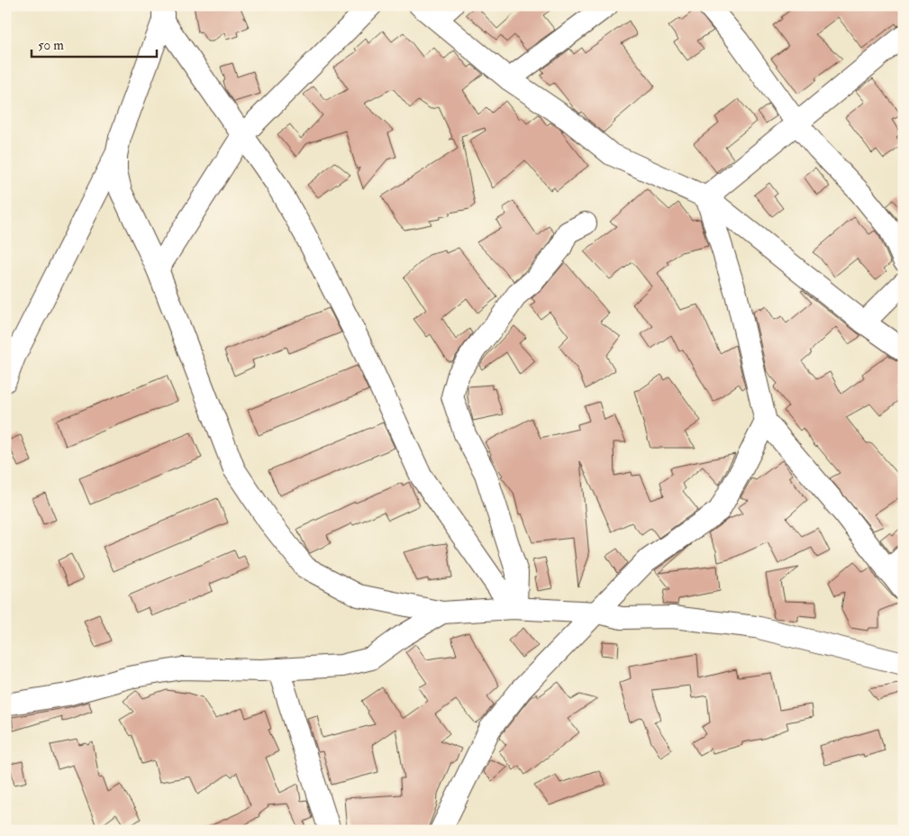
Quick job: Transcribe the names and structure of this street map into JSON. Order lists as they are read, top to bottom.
{
  "scale_bar": "50 m"
}
